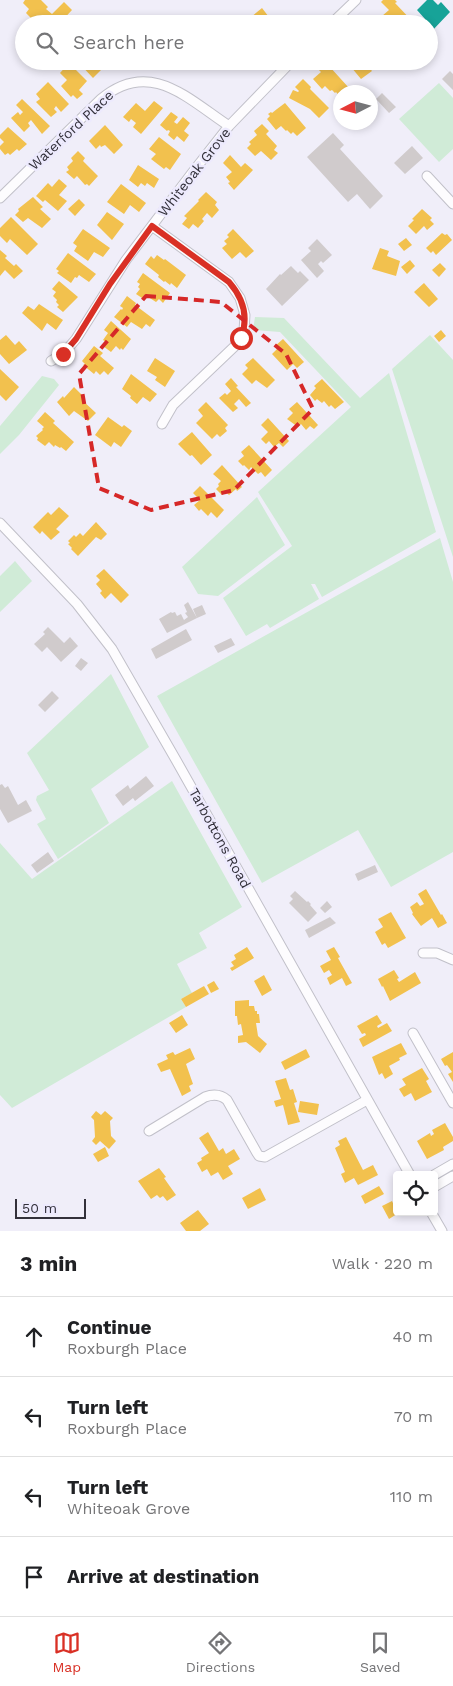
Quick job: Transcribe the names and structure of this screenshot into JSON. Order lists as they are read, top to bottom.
{
  "streets": {
    "street": ["Waterford Place", "Whiteoak Grove", "Tarbottons Road"]
  },
  "crossings": [
    ["Waterford Place", "Whiteoak Grove"]
  ],
  "scale_bar": "50 m",
  "north": "left",
  "page": {
    "search": "Search here",
    "scale": "50 m",
    "heading": ["3 min", "Walk · 220 m"],
    "list": [
      ["Continue", "Roxburgh Place", "40 m"],
      ["Turn left", "Roxburgh Place", "70 m"],
      ["Turn left", "Whiteoak Grove", "110 m"],
      "Arrive at destination"
    ],
    "nav": ["Map", "Directions", "Saved"]
  }
}
